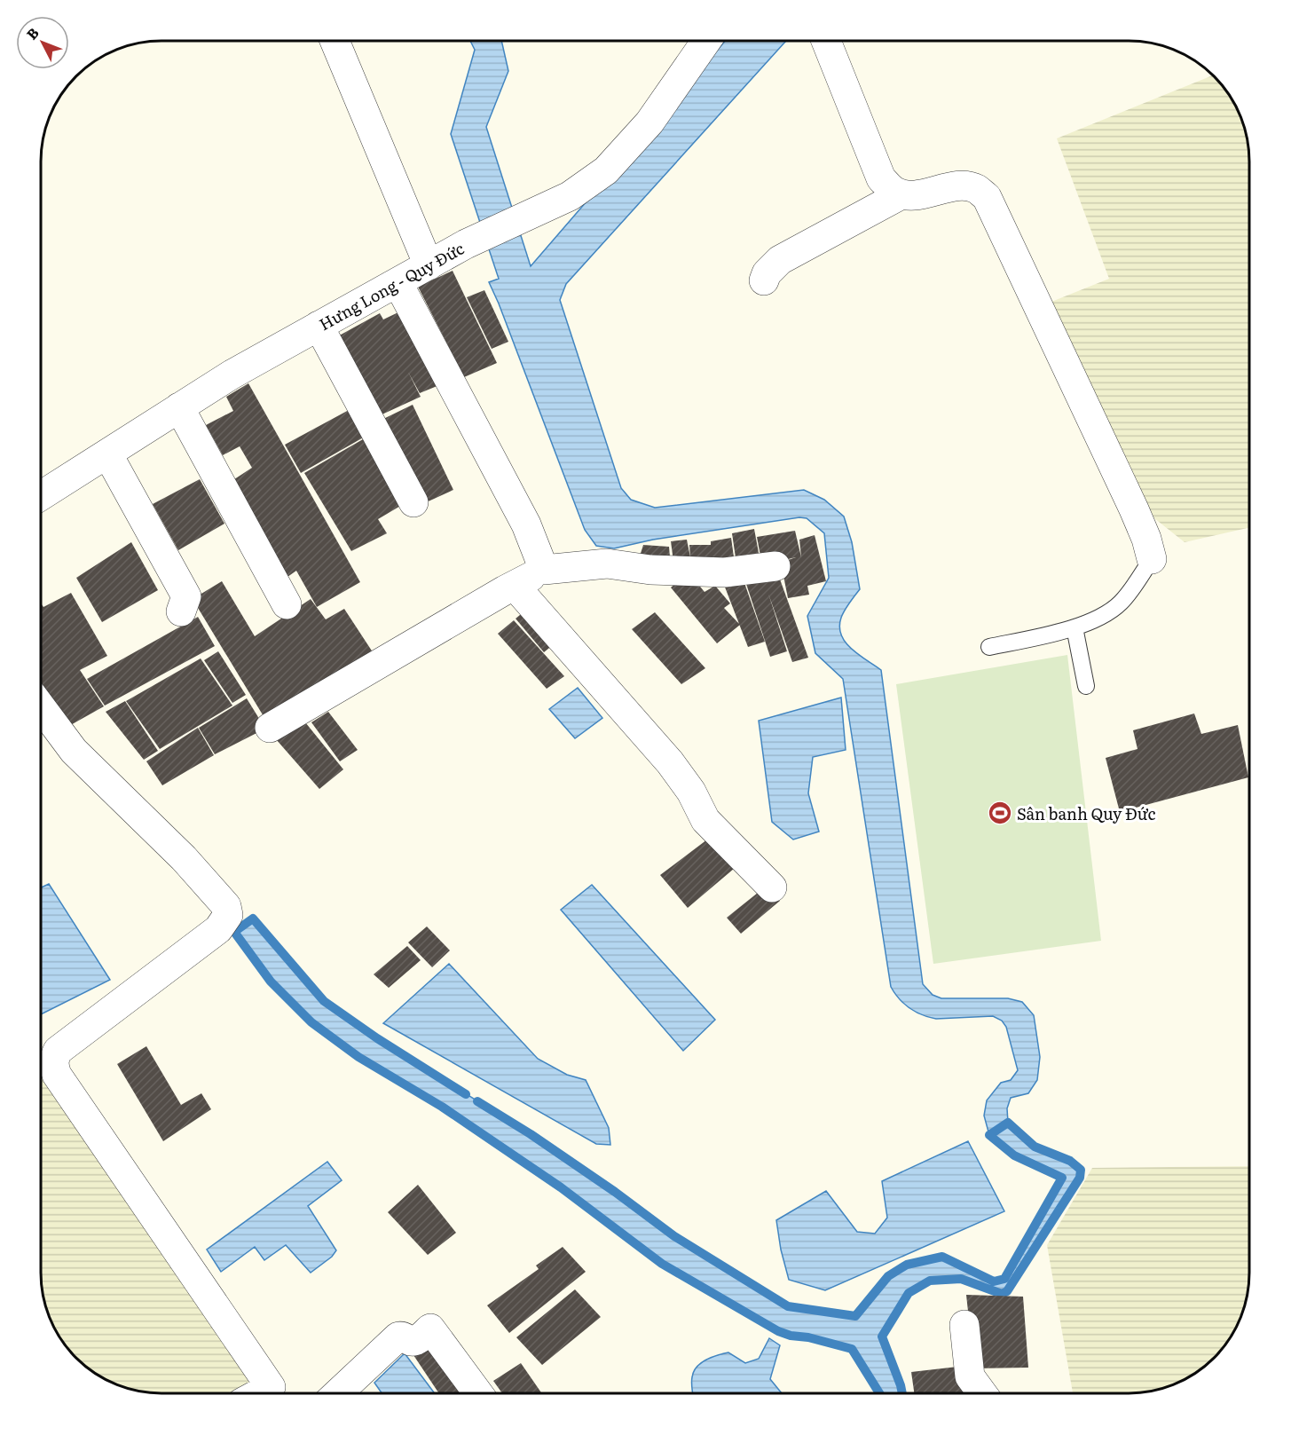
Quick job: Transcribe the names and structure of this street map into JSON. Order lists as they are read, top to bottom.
{
  "streets": {
    "street": ["Hưng Long - Quy Đức"]
  },
  "places": {
    "sports": ["Sân banh Quy Đức"]
  },
  "north": "top left"
}
